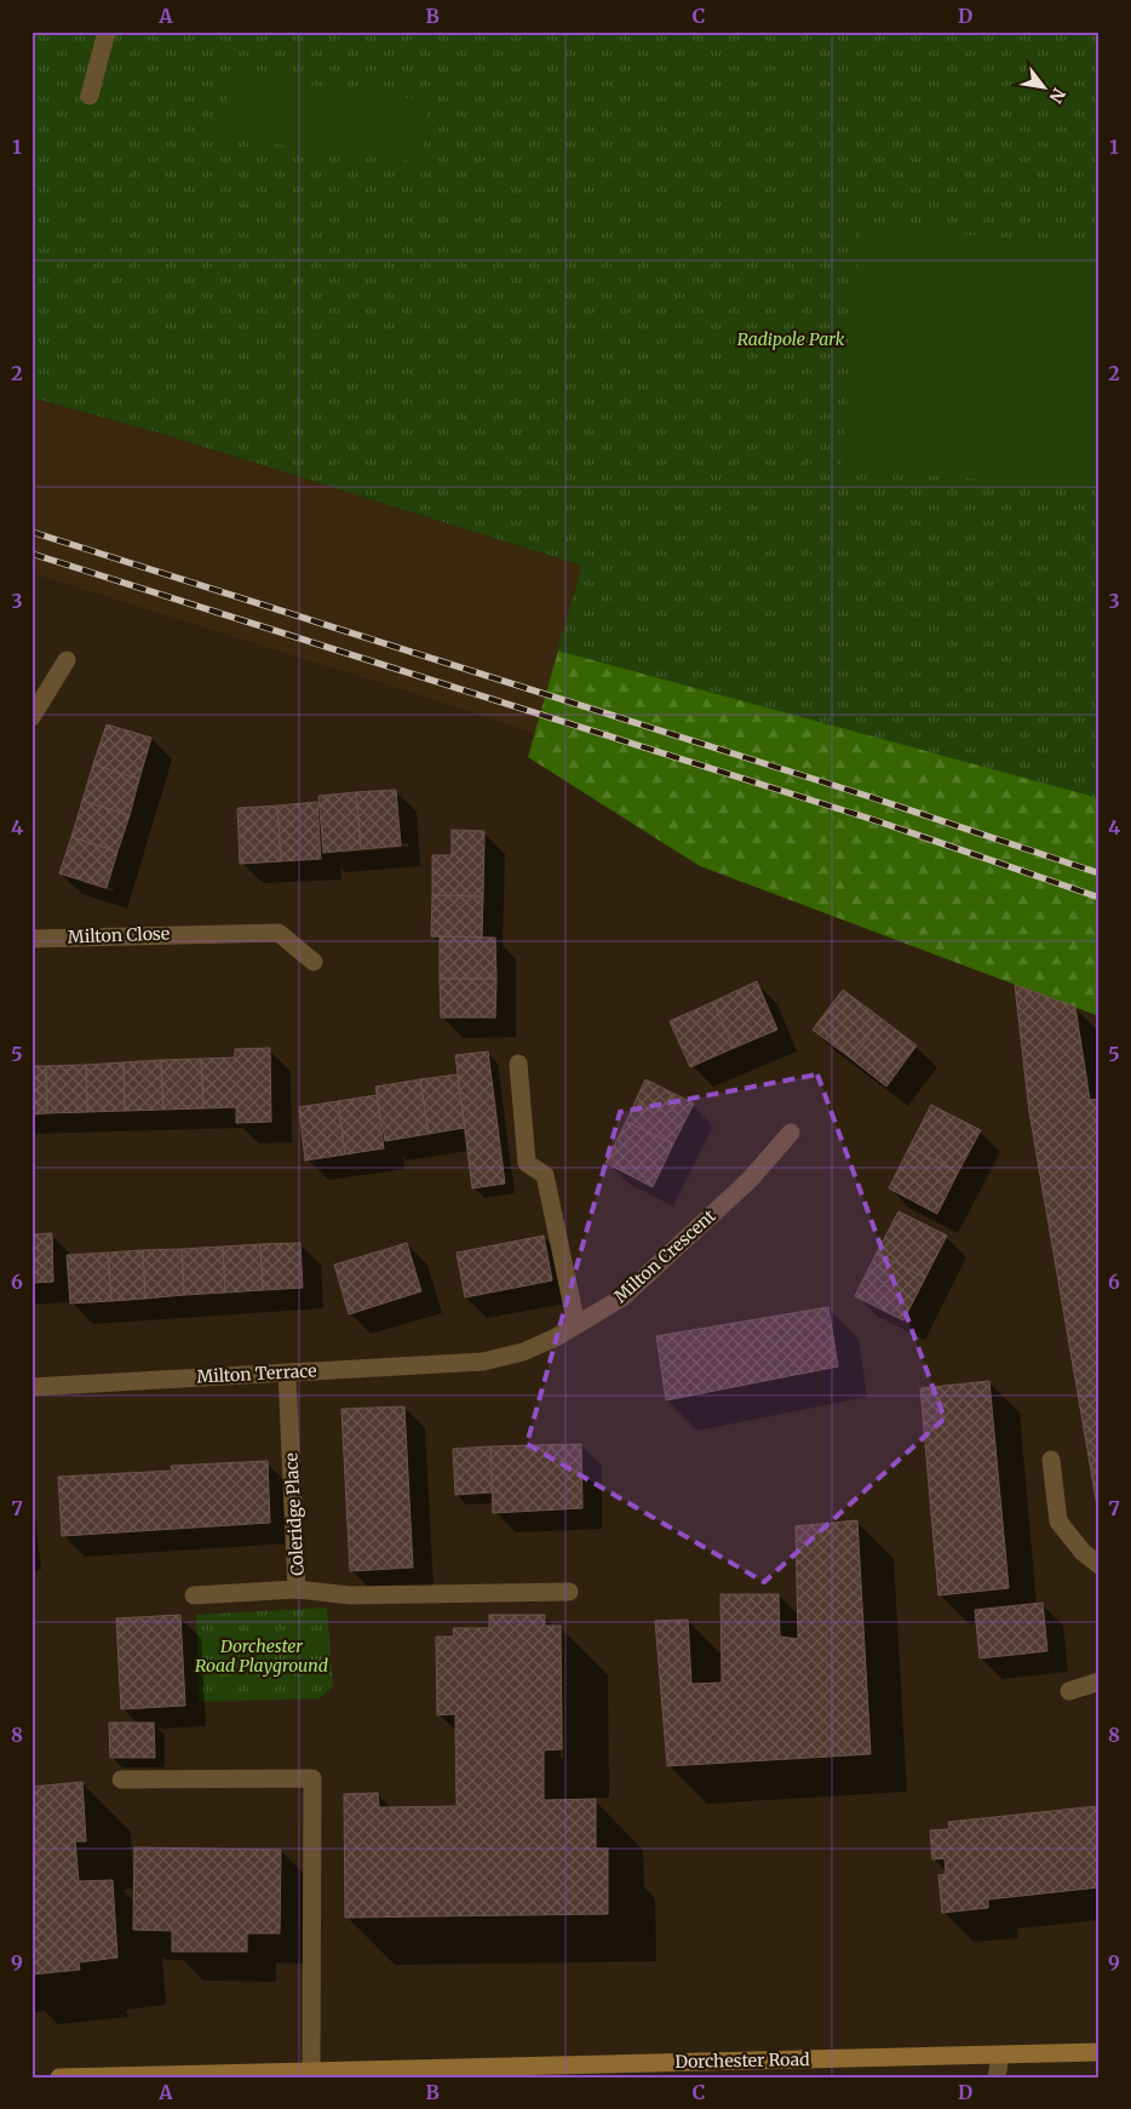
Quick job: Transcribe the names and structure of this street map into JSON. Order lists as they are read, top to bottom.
{
  "streets": {
    "main road": ["Dorchester Road"],
    "street": [
      "Milton Close",
      "Milton Crescent",
      "Milton Terrace",
      "Coleridge Place"
    ]
  },
  "crossings": [
    ["Milton Crescent", "Milton Terrace"],
    ["Milton Terrace", "Coleridge Place"]
  ],
  "parks": ["Radipole Park", "Dorchester Road Playground"],
  "north": "bottom right",
  "grid": {
    "columns": [
      "A",
      "B",
      "C",
      "D"
    ],
    "rows": [
      "1",
      "2",
      "3",
      "4",
      "5",
      "6",
      "7",
      "8",
      "9"
    ]
  }
}
